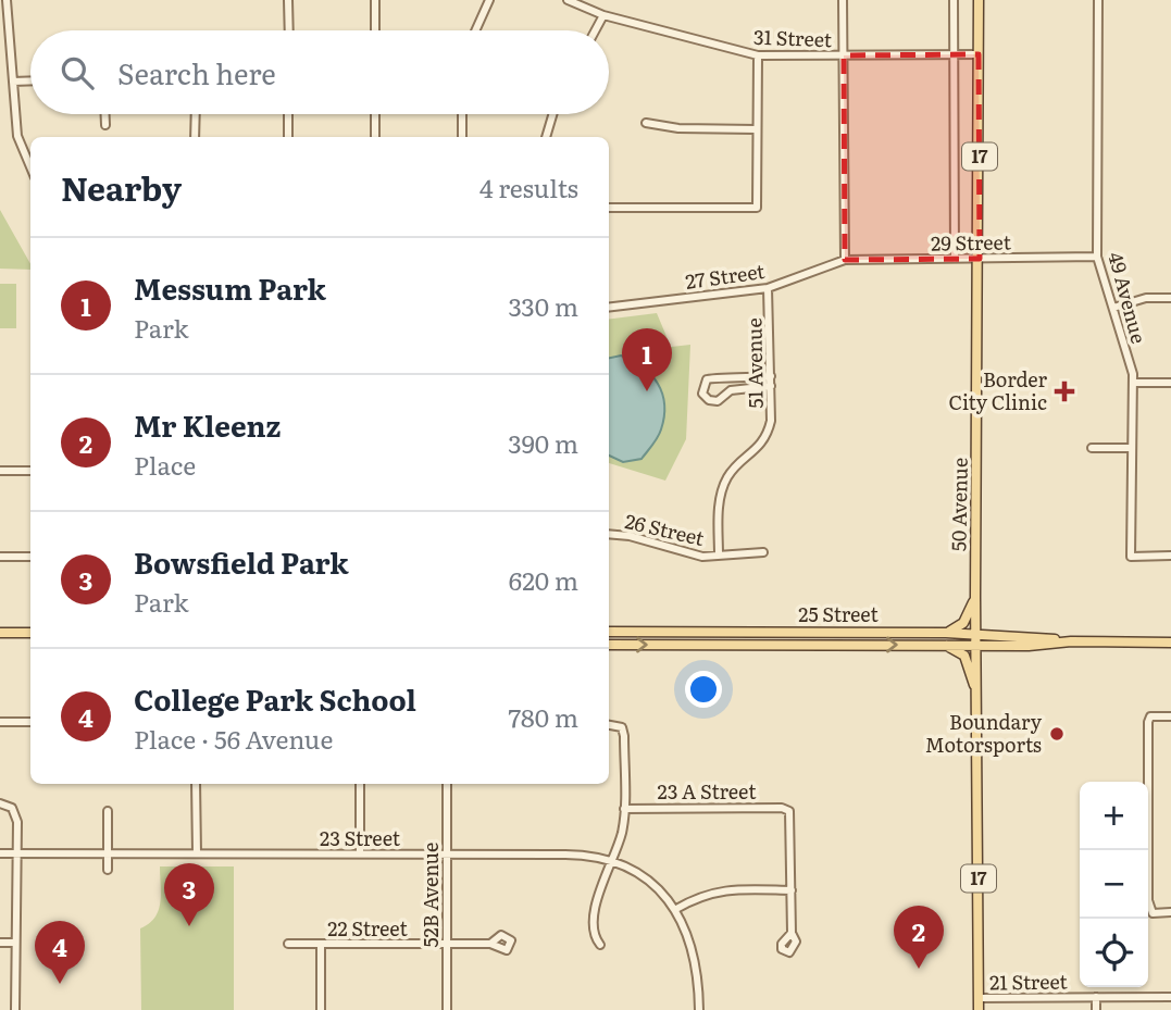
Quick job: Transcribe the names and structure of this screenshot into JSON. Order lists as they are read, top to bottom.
{
  "streets": {
    "main road": ["17", "50 Avenue", "25 Street"],
    "street": [
      "31 Street",
      "29 Street",
      "27 Street",
      "49 Avenue",
      "51 Avenue",
      "26 Street",
      "23 A Street",
      "23 Street",
      "52B Avenue",
      "22 Street",
      "21 Street"
    ]
  },
  "crossings": [
    ["31 Street", "50 Avenue"],
    ["29 Street", "27 Street"],
    ["29 Street", "49 Avenue"],
    ["29 Street", "50 Avenue"],
    ["27 Street", "51 Avenue"],
    ["51 Avenue", "26 Street"],
    ["50 Avenue", "25 Street"],
    ["50 Avenue", "21 Street"],
    ["23 Street", "52B Avenue"],
    ["52B Avenue", "22 Street"]
  ],
  "places": {
    "health": ["Border City Clinic"],
    "other": ["Boundary Motorsports"]
  },
  "page": {
    "search": "Search here",
    "heading": ["Nearby", "4 results"],
    "list": [
      {
        "mark": "1",
        "name": "Messum Park",
        "note": "Park",
        "value": "330 m"
      },
      {
        "mark": "2",
        "name": "Mr Kleenz",
        "note": "Place",
        "value": "390 m"
      },
      {
        "mark": "3",
        "name": "Bowsfield Park",
        "note": "Park",
        "value": "620 m"
      },
      {
        "mark": "4",
        "name": "College Park School",
        "note": "Place · 56 Avenue",
        "value": "780 m"
      }
    ],
    "pins": [
      "1",
      "3",
      "2",
      "4"
    ],
    "map_buttons": ["+", "−"]
  }
}
